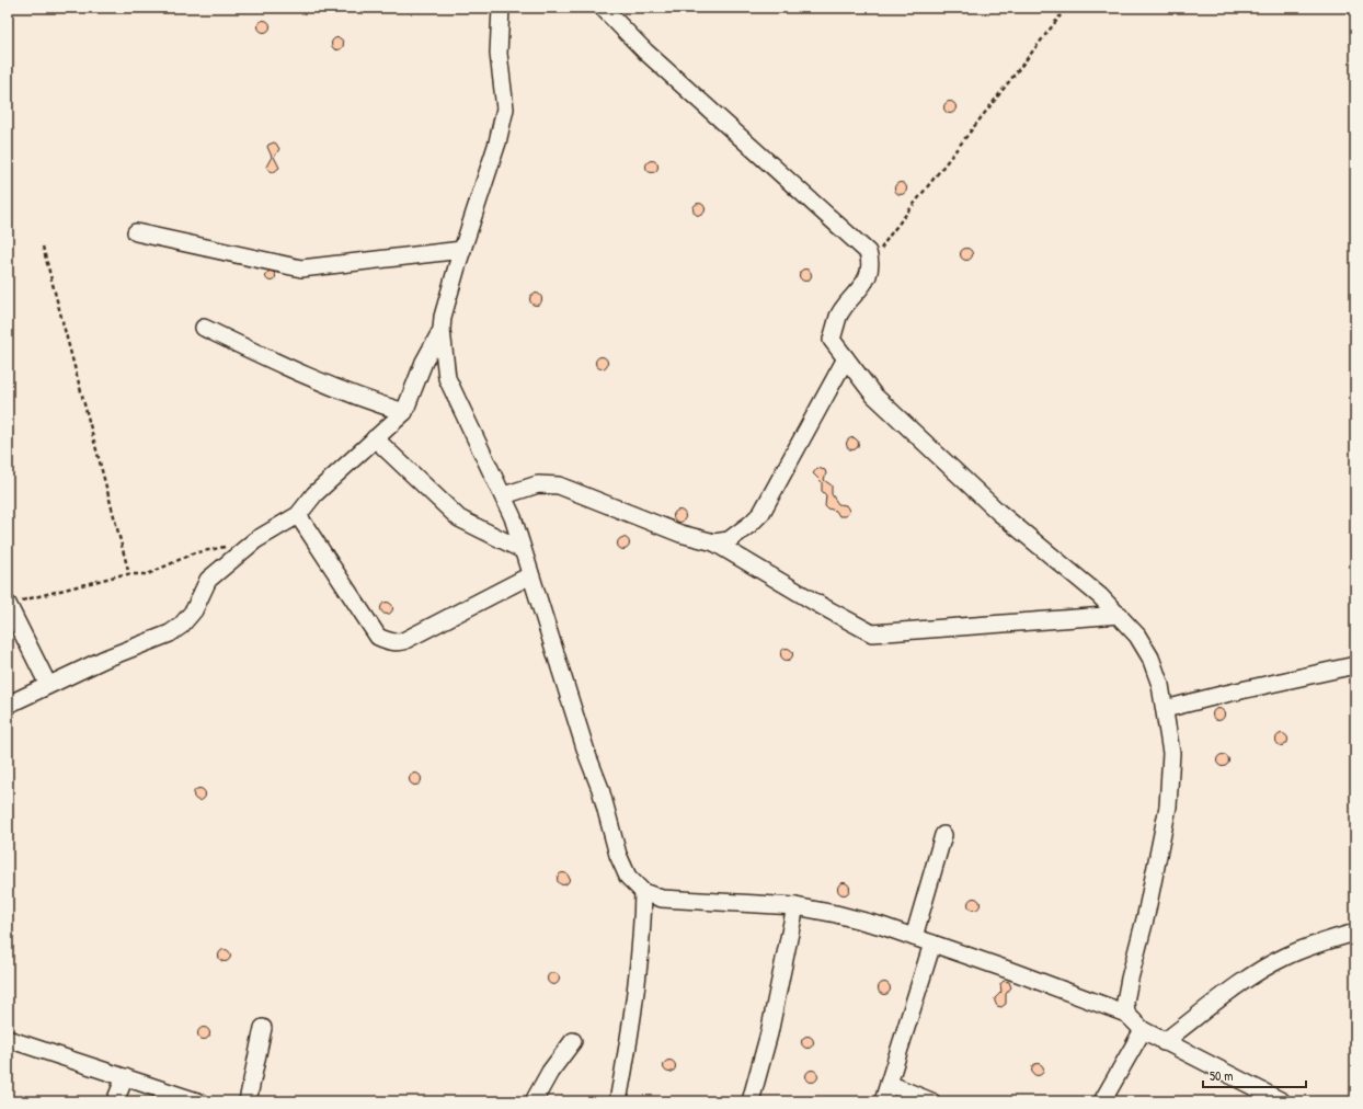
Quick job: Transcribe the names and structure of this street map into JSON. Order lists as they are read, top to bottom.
{
  "scale_bar": "50 m"
}
